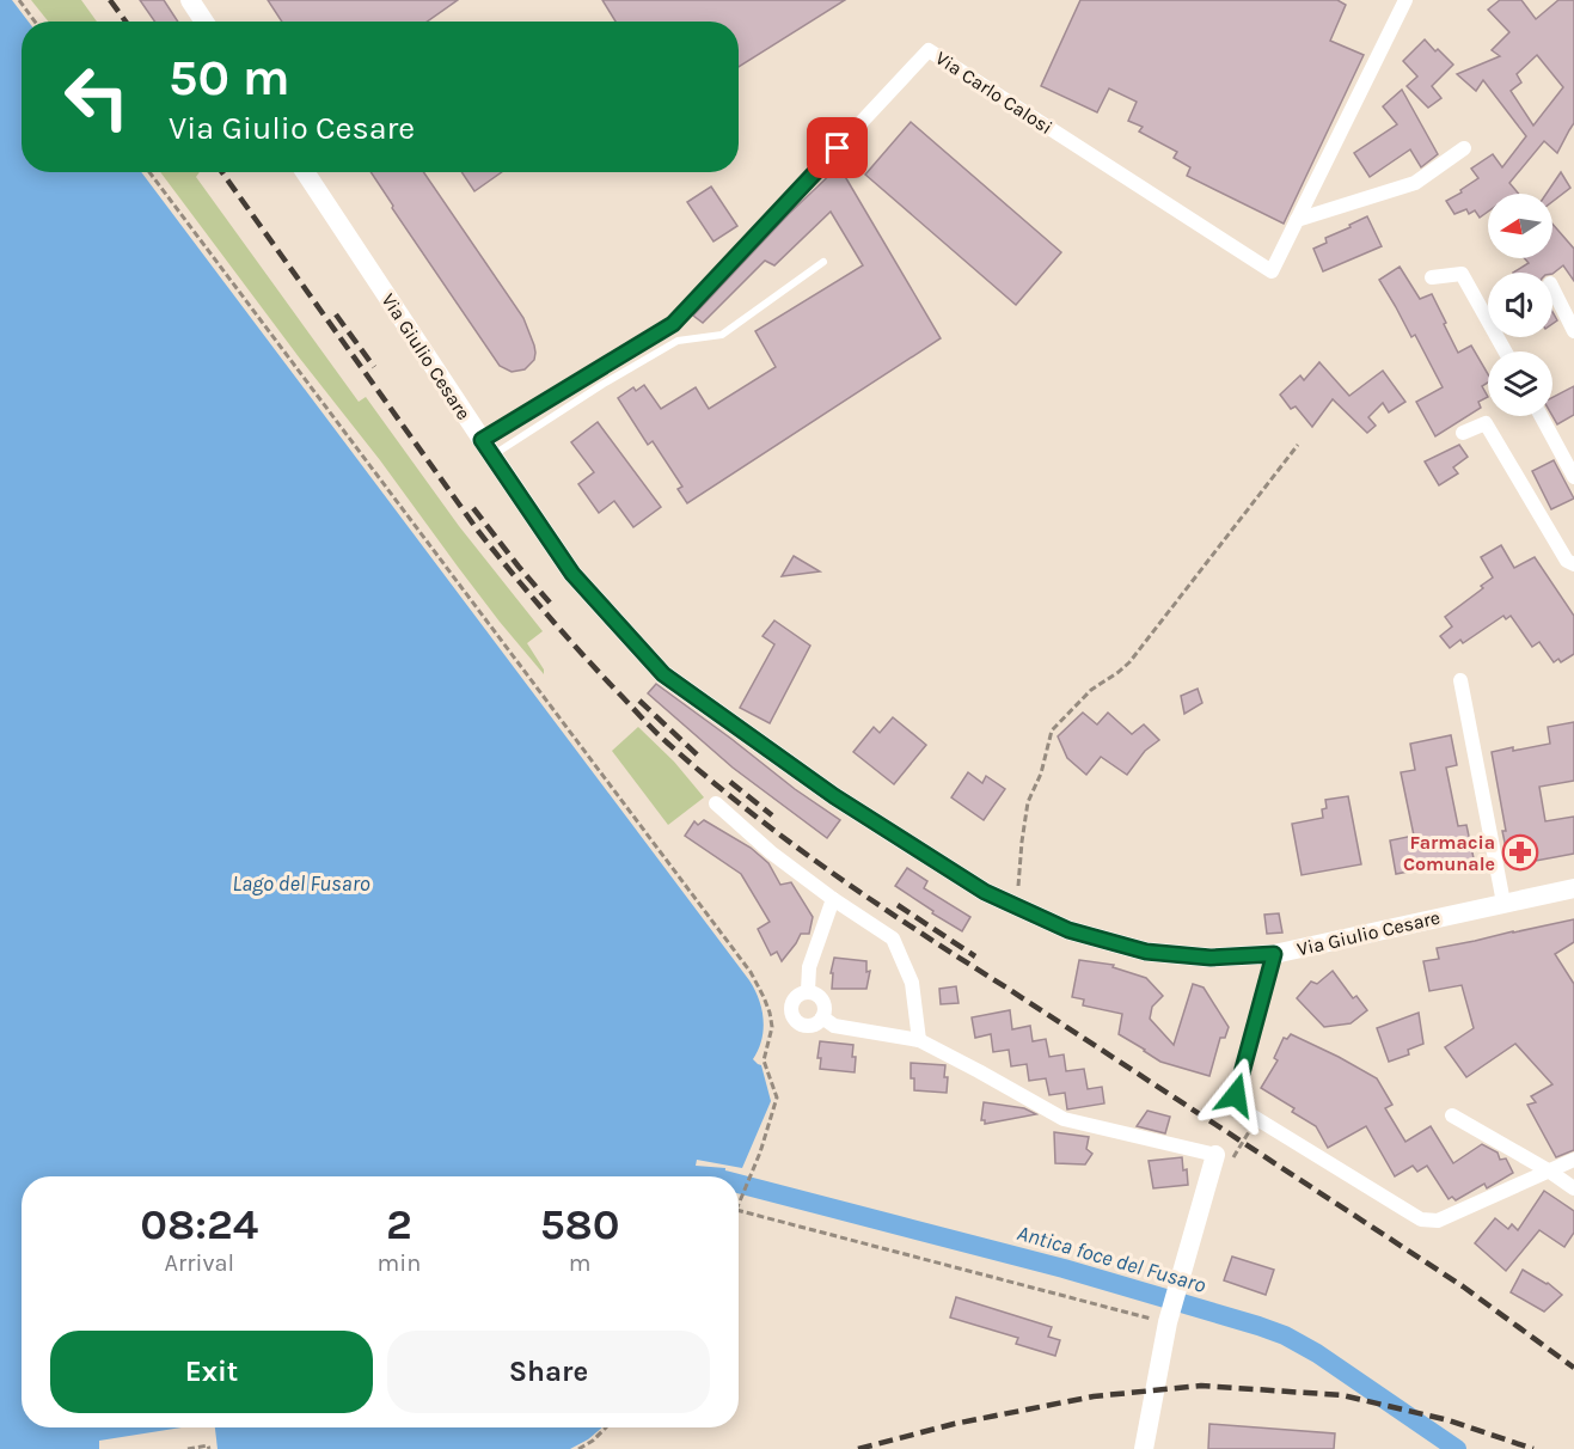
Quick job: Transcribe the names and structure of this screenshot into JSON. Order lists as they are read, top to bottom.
{
  "streets": {
    "street": ["Via Carlo Calosi", "Via Giulio Cesare"]
  },
  "crossings": [
    ["Via Carlo Calosi", "Via Giulio Cesare"]
  ],
  "water": ["Lago del Fusaro", "Antica foce del Fusaro"],
  "places": {
    "pharmacy": ["Farmacia Comunale"]
  },
  "north": "left",
  "page": {
    "turn": ["50 m", "Via Giulio Cesare"],
    "eta": [
      "08:24",
      "Arrival",
      "2",
      "min",
      "580",
      "m"
    ],
    "buttons": ["Exit", "Share"]
  }
}
